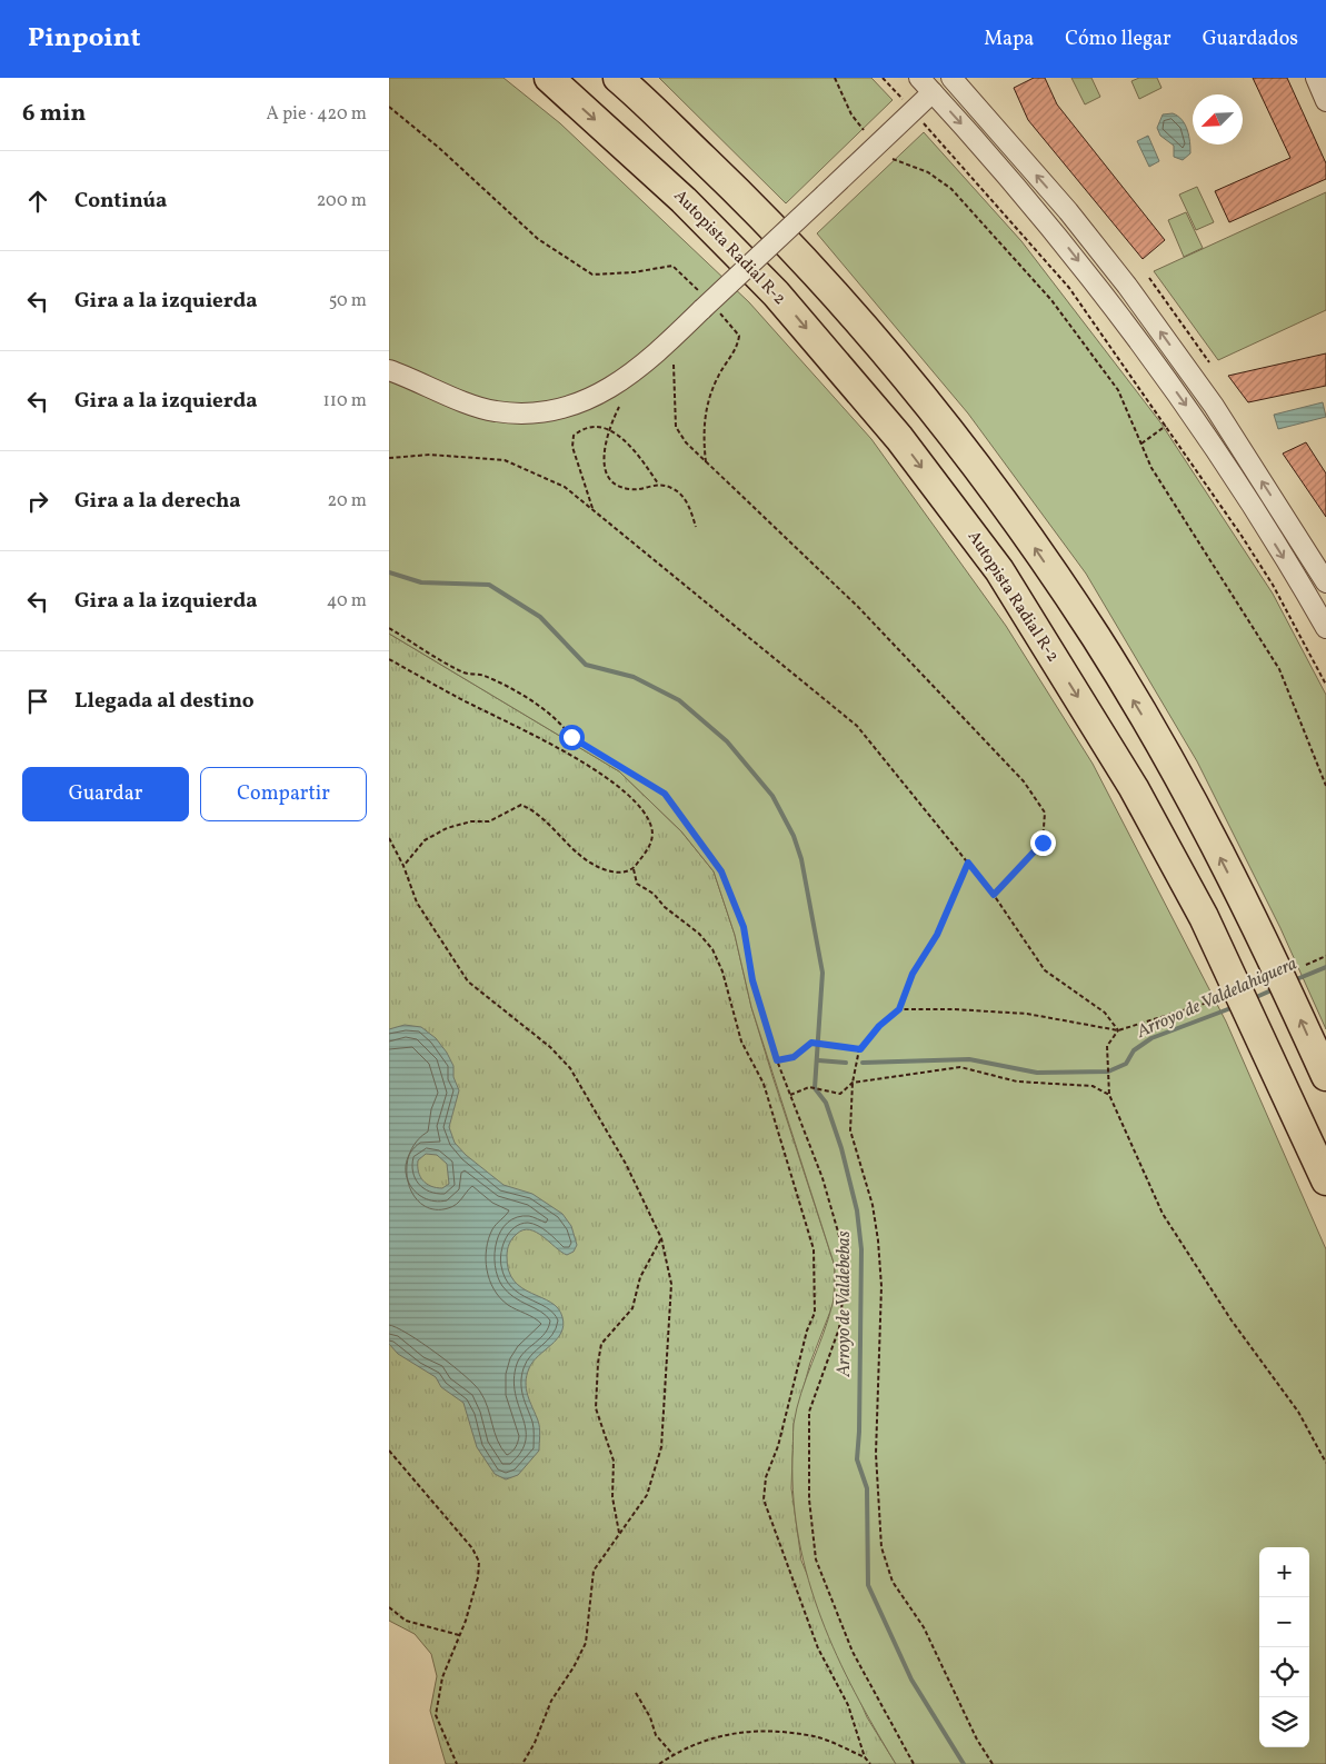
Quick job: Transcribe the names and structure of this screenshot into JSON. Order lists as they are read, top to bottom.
{
  "streets": {
    "highway": ["Autopista Radial R-2"]
  },
  "water": ["Arroyo de Valdelahiguera", "Arroyo de Valdebebas"],
  "north": "bottom left",
  "page": {
    "header": "Pinpoint",
    "nav": ["Mapa", "Cómo llegar", "Guardados"],
    "heading": ["6 min", "A pie · 420 m"],
    "list": [
      ["Continúa", "200 m"],
      ["Gira a la izquierda", "50 m"],
      ["Gira a la izquierda", "110 m"],
      ["Gira a la derecha", "20 m"],
      ["Gira a la izquierda", "40 m"],
      "Llegada al destino"
    ],
    "buttons": ["Guardar", "Compartir"],
    "map_buttons": ["+", "−"]
  }
}
